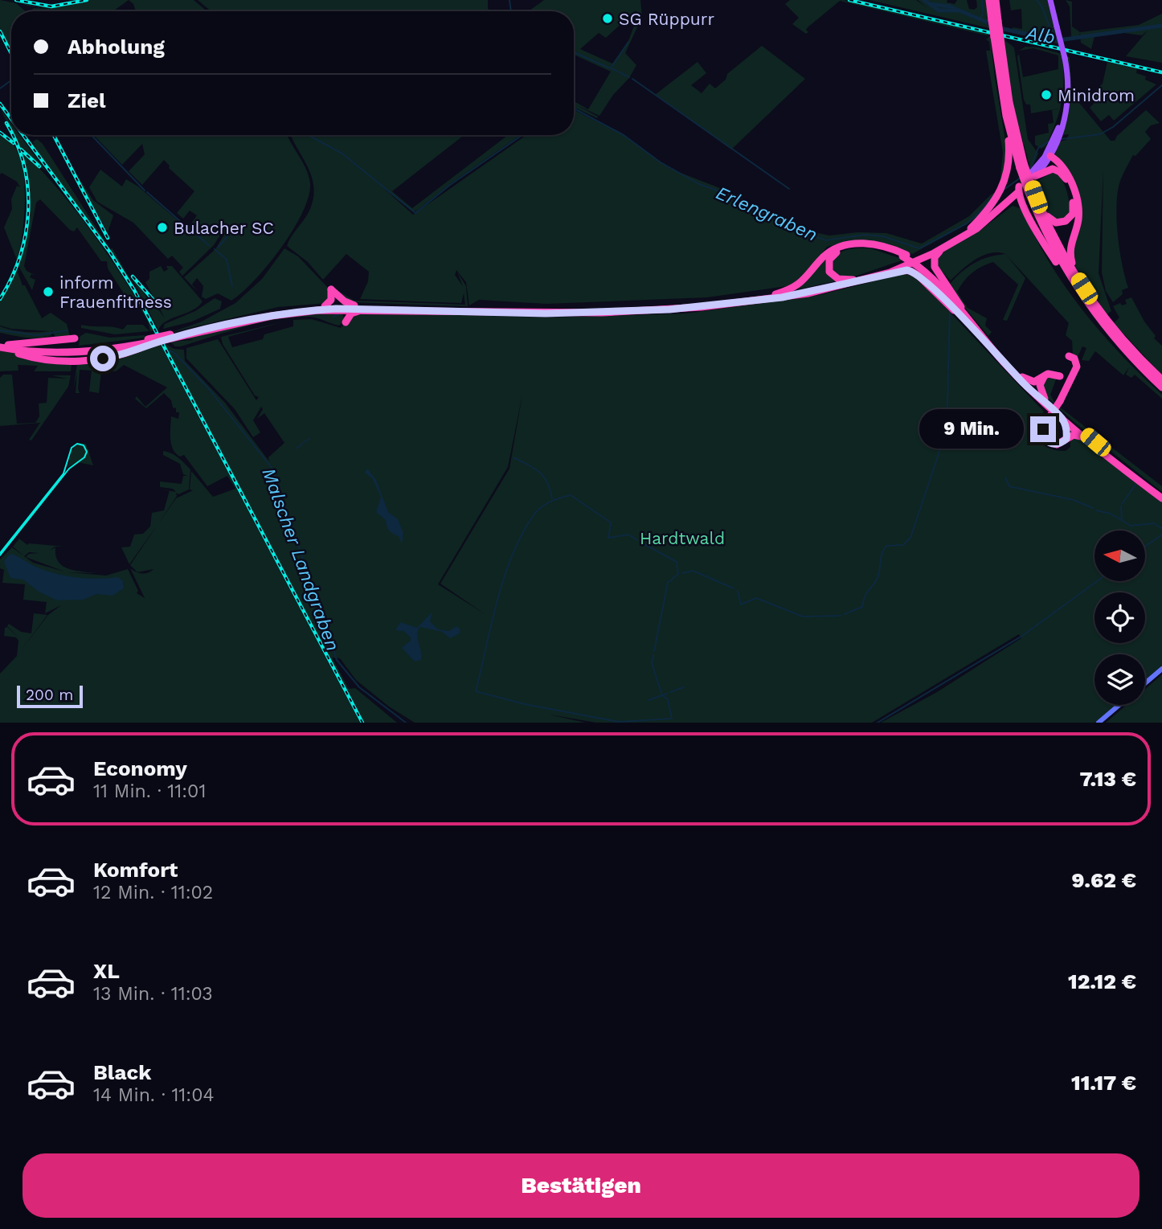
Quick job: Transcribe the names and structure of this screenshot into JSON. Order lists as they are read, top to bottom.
{
  "water": ["Alb", "Erlengraben", "Malscher Landgraben"],
  "parks": ["Hardtwald"],
  "places": [
    "SG Rüppurr",
    "Minidrom",
    "Bulacher SC",
    "inform Frauenfitness"
  ],
  "scale_bar": "200 m",
  "north": "left",
  "page": {
    "banner": ["Abholung", "Ziel"],
    "bubble": "9 Min.",
    "scale": "200 m",
    "list": [
      {
        "name": "Economy",
        "note": "11 Min. · 11:01",
        "value": "7.13 €"
      },
      {
        "name": "Komfort",
        "note": "12 Min. · 11:02",
        "value": "9.62 €"
      },
      {
        "name": "XL",
        "note": "13 Min. · 11:03",
        "value": "12.12 €"
      },
      {
        "name": "Black",
        "note": "14 Min. · 11:04",
        "value": "11.17 €"
      }
    ],
    "buttons": "Bestätigen"
  }
}
